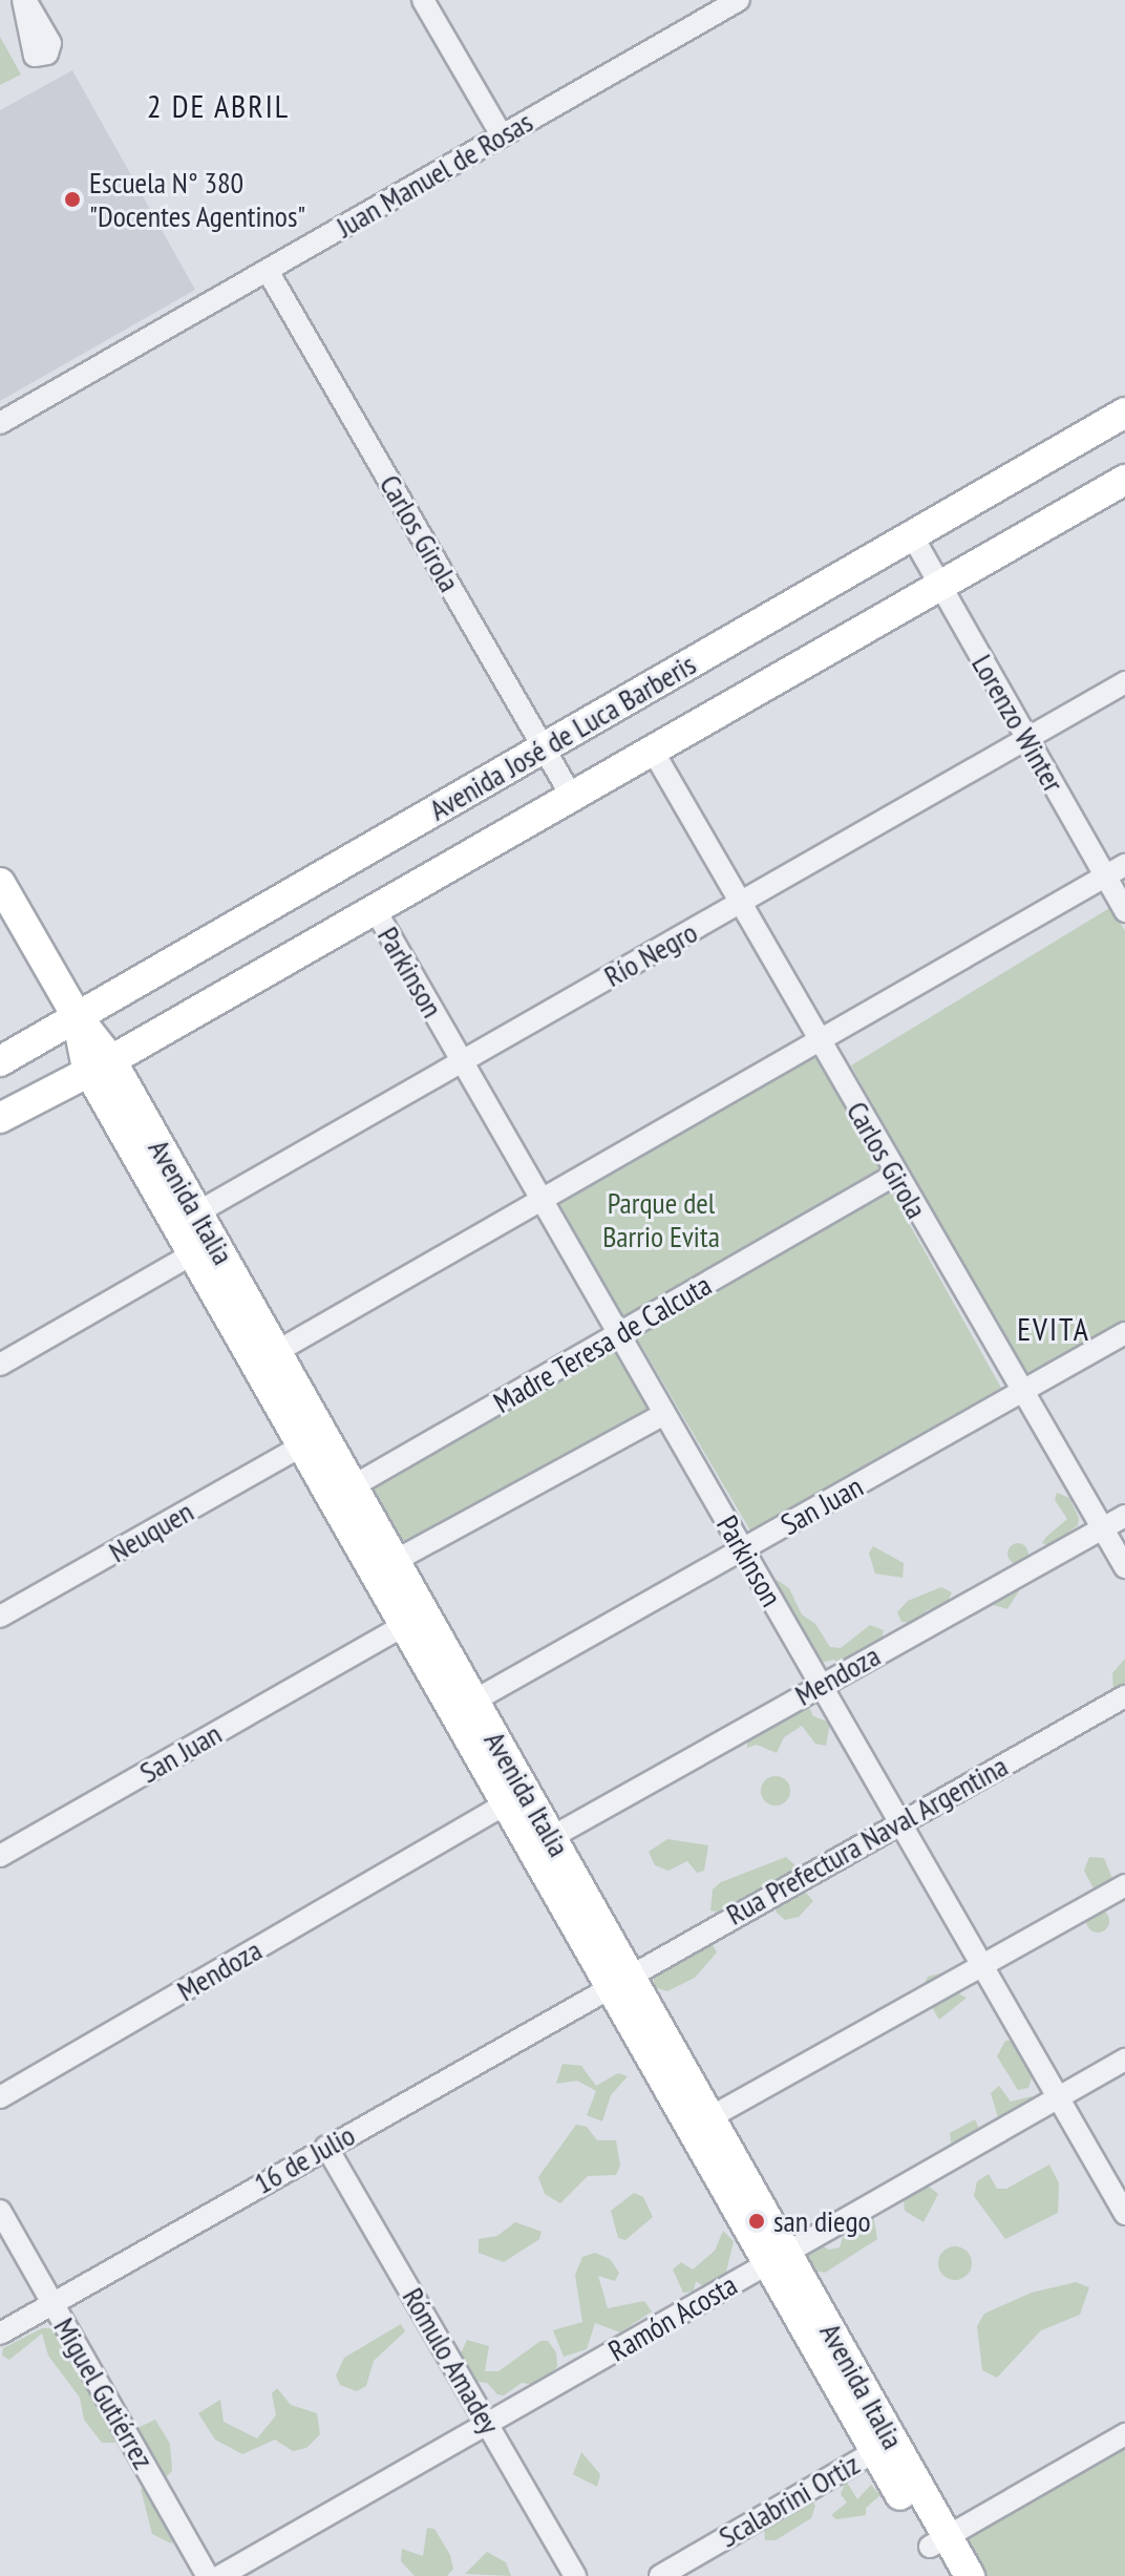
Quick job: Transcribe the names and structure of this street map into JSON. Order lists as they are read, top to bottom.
{
  "streets": {
    "main road": ["Avenida José de Luca Barberis", "Avenida Italia"],
    "street": [
      "Juan Manuel de Rosas",
      "Carlos Girola",
      "Lorenzo Winter",
      "Río Negro",
      "Parkinson",
      "Madre Teresa de Calcuta",
      "San Juan",
      "Neuquen",
      "Mendoza",
      "Rua Prefectura Naval Argentina",
      "16 de Julio",
      "Ramón Acosta",
      "Rómulo Amadey",
      "Miguel Gutiérrez",
      "Scalabrini Ortiz"
    ]
  },
  "crossings": [
    ["Juan Manuel de Rosas", "Carlos Girola"],
    ["Carlos Girola", "Avenida José de Luca Barberis"],
    ["Carlos Girola", "Río Negro"],
    ["Carlos Girola", "Madre Teresa de Calcuta"],
    ["Carlos Girola", "San Juan"],
    ["Carlos Girola", "Mendoza"],
    ["Lorenzo Winter", "Avenida José de Luca Barberis"],
    ["Lorenzo Winter", "Río Negro"],
    ["Avenida José de Luca Barberis", "Parkinson"],
    ["Avenida José de Luca Barberis", "Avenida Italia"],
    ["Río Negro", "Parkinson"],
    ["Río Negro", "Avenida Italia"],
    ["Parkinson", "Madre Teresa de Calcuta"],
    ["Parkinson", "San Juan"],
    ["Parkinson", "Mendoza"],
    ["Parkinson", "Rua Prefectura Naval Argentina"],
    ["Parkinson", "Ramón Acosta"],
    ["Avenida Italia", "Madre Teresa de Calcuta"],
    ["Avenida Italia", "San Juan"],
    ["Avenida Italia", "Neuquen"],
    ["Avenida Italia", "Mendoza"],
    ["Avenida Italia", "Rua Prefectura Naval Argentina"],
    ["Avenida Italia", "16 de Julio"],
    ["Avenida Italia", "Ramón Acosta"],
    ["Avenida Italia", "Scalabrini Ortiz"],
    ["Rua Prefectura Naval Argentina", "16 de Julio"],
    ["16 de Julio", "Rómulo Amadey"],
    ["16 de Julio", "Miguel Gutiérrez"],
    ["Ramón Acosta", "Rómulo Amadey"]
  ],
  "districts": ["2 DE ABRIL", "EVITA"],
  "parks": ["Parque del Barrio Evita"],
  "places": ["Escuela N° 380 \"Docentes Agentinos\"", "san diego"]
}
